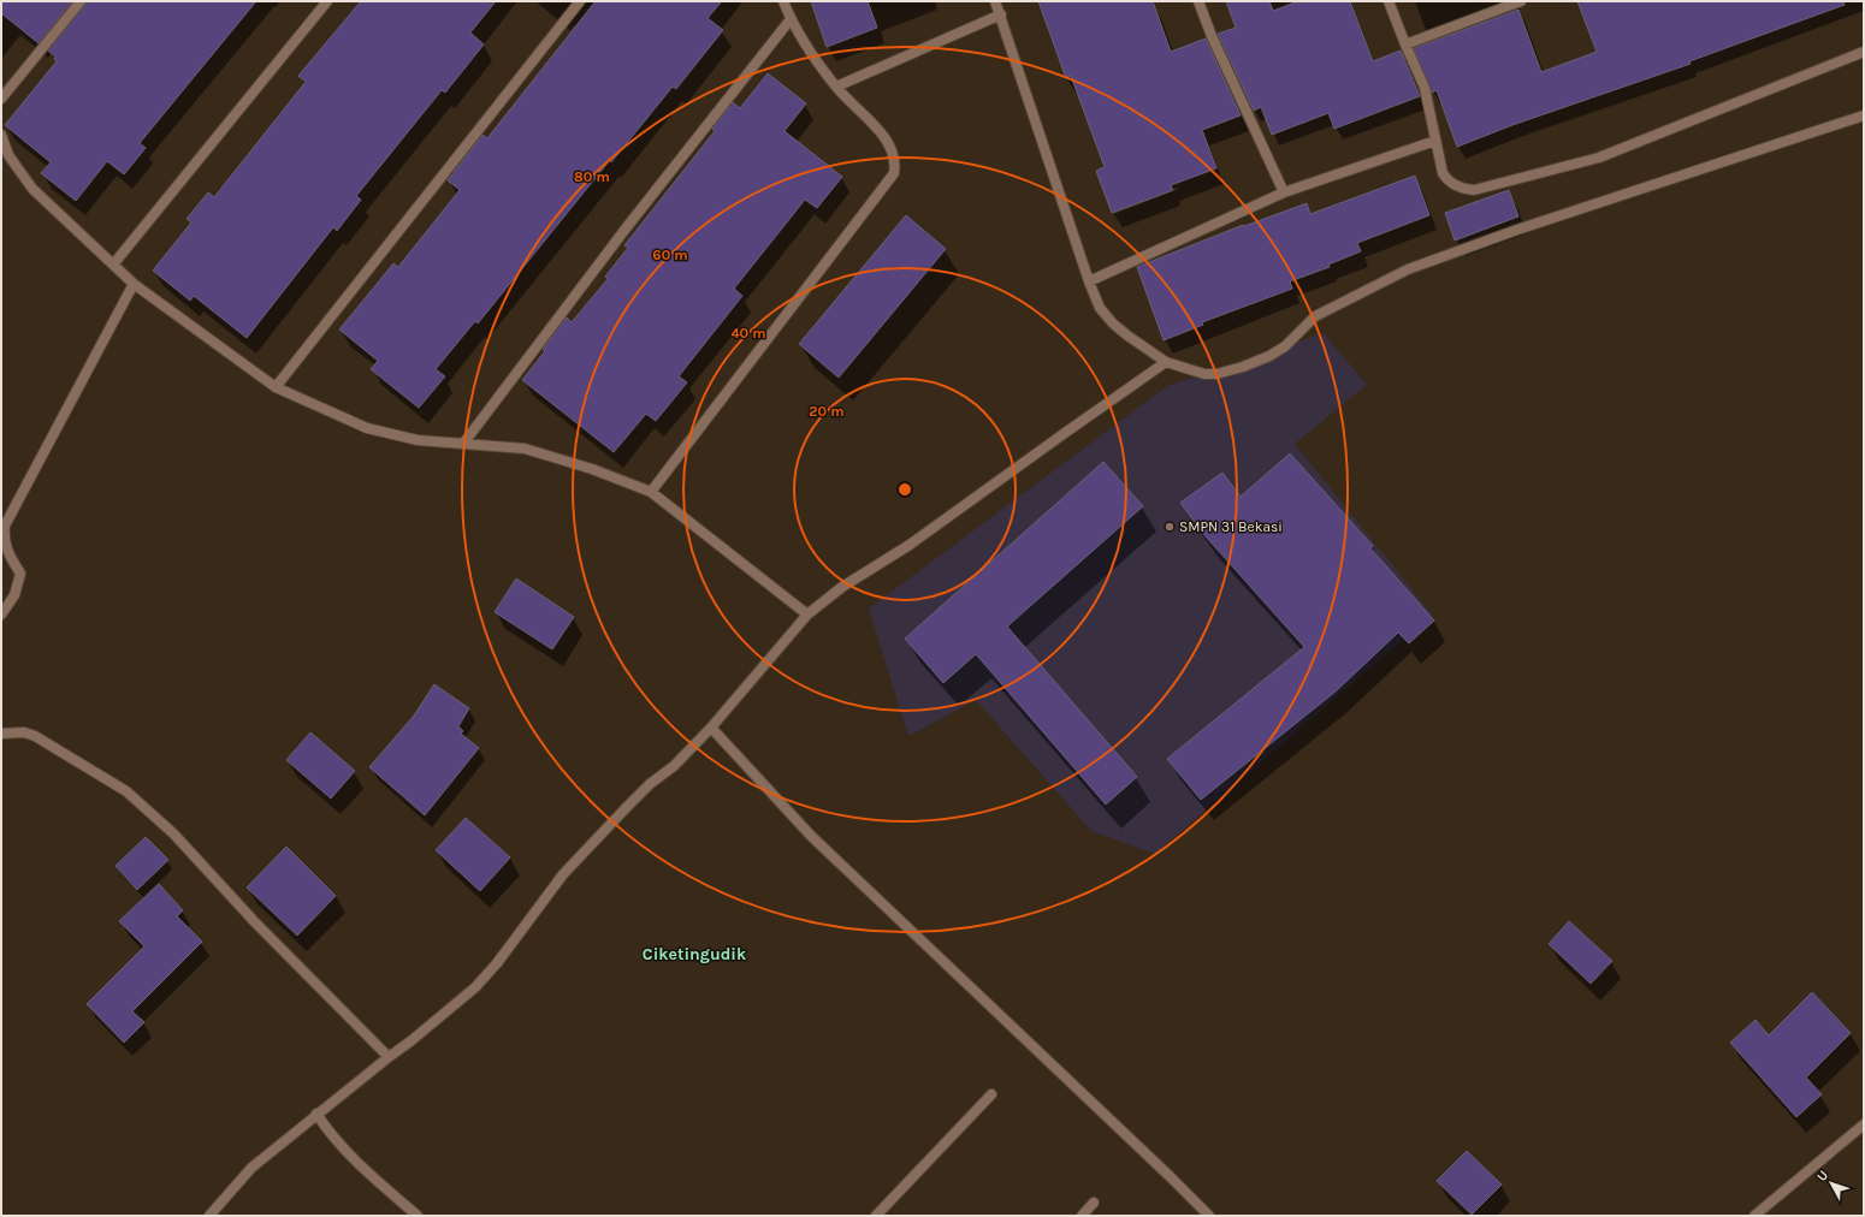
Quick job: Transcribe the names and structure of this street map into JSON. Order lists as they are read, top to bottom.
{
  "districts": ["Ciketingudik"],
  "places": ["SMPN 31 Bekasi"],
  "north": "top left",
  "rings": [
    "80 m",
    "60 m",
    "40 m",
    "20 m"
  ]
}
